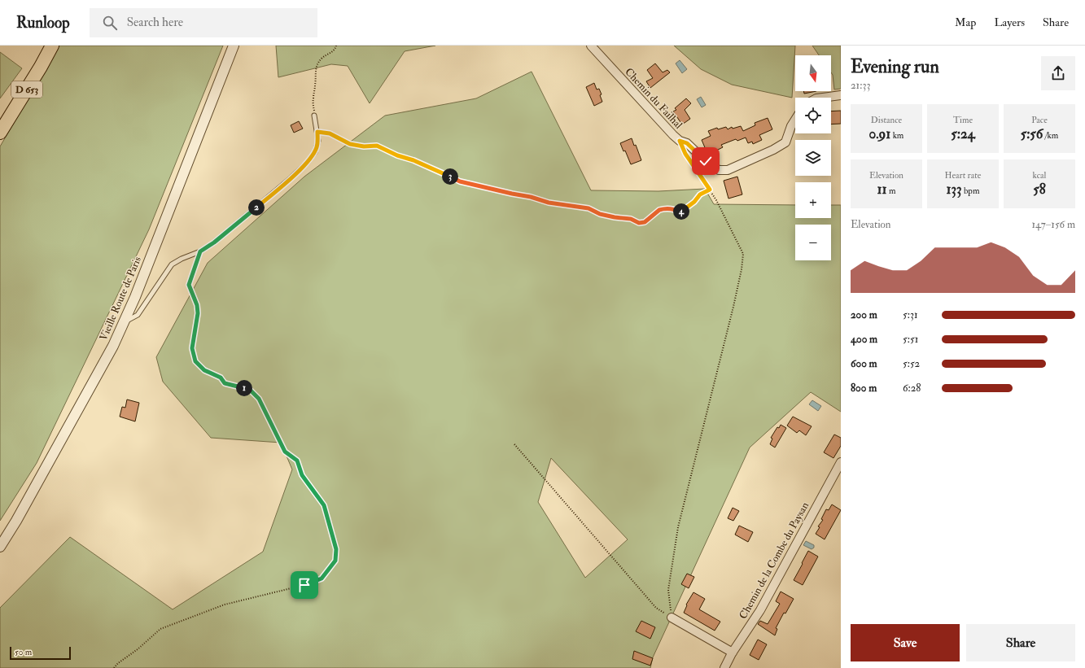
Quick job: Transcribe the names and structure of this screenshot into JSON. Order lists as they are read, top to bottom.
{
  "streets": {
    "main road": ["D 653"],
    "street": ["Chemin du Failhal", "Vieille Route de Paris", "Chemin de la Combe du Paysan"]
  },
  "scale_bar": "50 m",
  "north": "bottom",
  "page": {
    "header": "Runloop",
    "search": "Search here",
    "nav": ["Map", "Layers", "Share"],
    "heading": ["Evening run", "21:33"],
    "map_buttons": ["+", "−"],
    "stats": [
      ["Distance", "0.91 km"],
      ["Time", "5:24"],
      ["Pace", "5:56 /km"],
      ["Elevation", "11 m"],
      ["Heart rate", "133 bpm"],
      ["kcal", "58"]
    ],
    "pins": [
      "3",
      "2",
      "4",
      "1"
    ],
    "chart": ["Elevation", "147–156 m"],
    "list": [
      {
        "name": "200 m",
        "note": "5:31"
      },
      {
        "name": "400 m",
        "note": "5:51"
      },
      {
        "name": "600 m",
        "note": "5:52"
      },
      {
        "name": "800 m",
        "note": "6:28"
      }
    ],
    "buttons": ["Save", "Share"],
    "scale": "50 m"
  }
}
